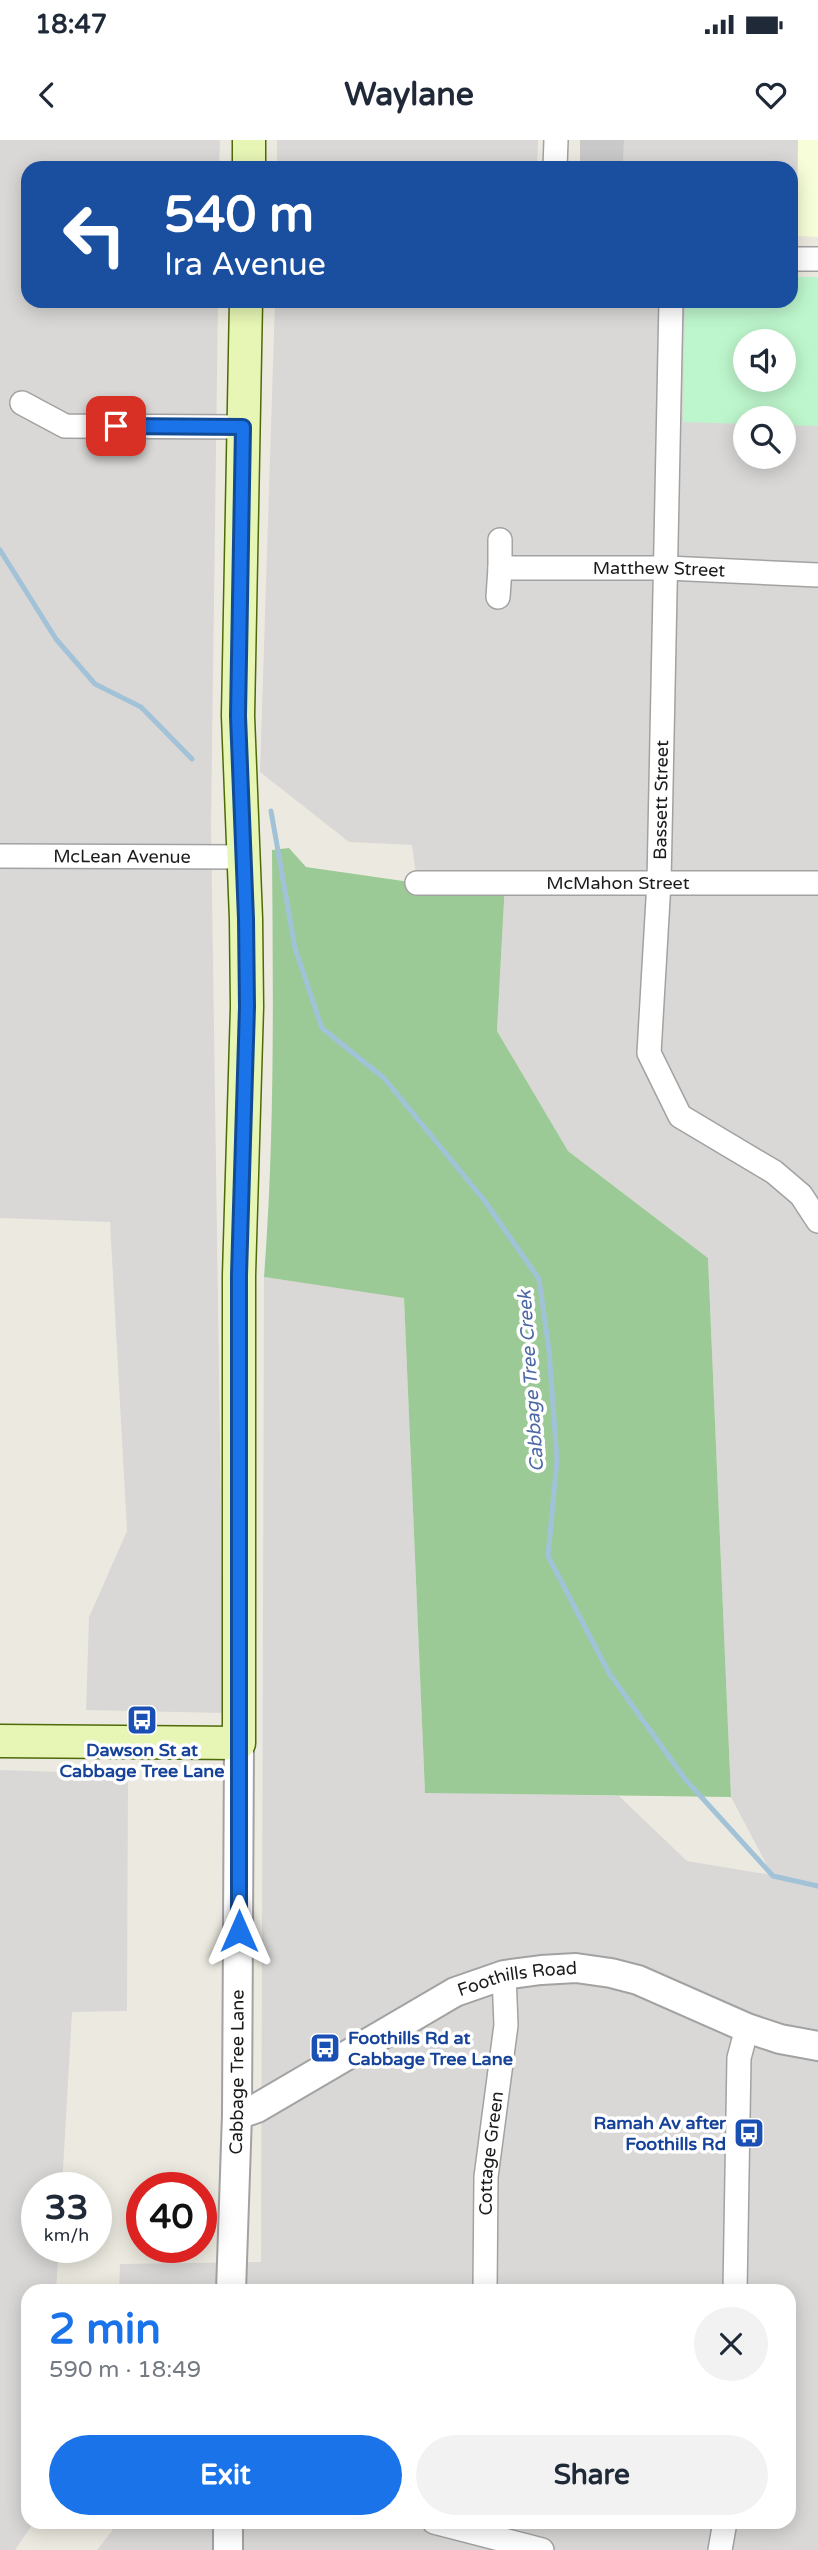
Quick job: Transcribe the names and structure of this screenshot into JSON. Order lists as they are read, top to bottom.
{
  "streets": {
    "main road": ["Cabbage Tree Lane"],
    "street": [
      "Matthew Street",
      "Bassett Street",
      "McLean Avenue",
      "McMahon Street",
      "Foothills Road",
      "Cottage Green"
    ]
  },
  "crossings": [
    ["Matthew Street", "Bassett Street"],
    ["Bassett Street", "McMahon Street"],
    ["McLean Avenue", "Cabbage Tree Lane"],
    ["Foothills Road", "Cabbage Tree Lane"],
    ["Foothills Road", "Cottage Green"]
  ],
  "water": ["Cabbage Tree Creek"],
  "places": {
    "bus stop": ["Dawson St at Cabbage Tree Lane", "Foothills Rd at Cabbage Tree Lane", "Ramah Av after Foothills Rd"]
  },
  "page": {
    "status": "18:47",
    "header": "Waylane",
    "turn": ["540 m", "Ira Avenue"],
    "speed": "33 km/h",
    "limit": "40",
    "heading": ["2 min", "590 m · 18:49"],
    "buttons": ["Exit", "Share"]
  }
}
